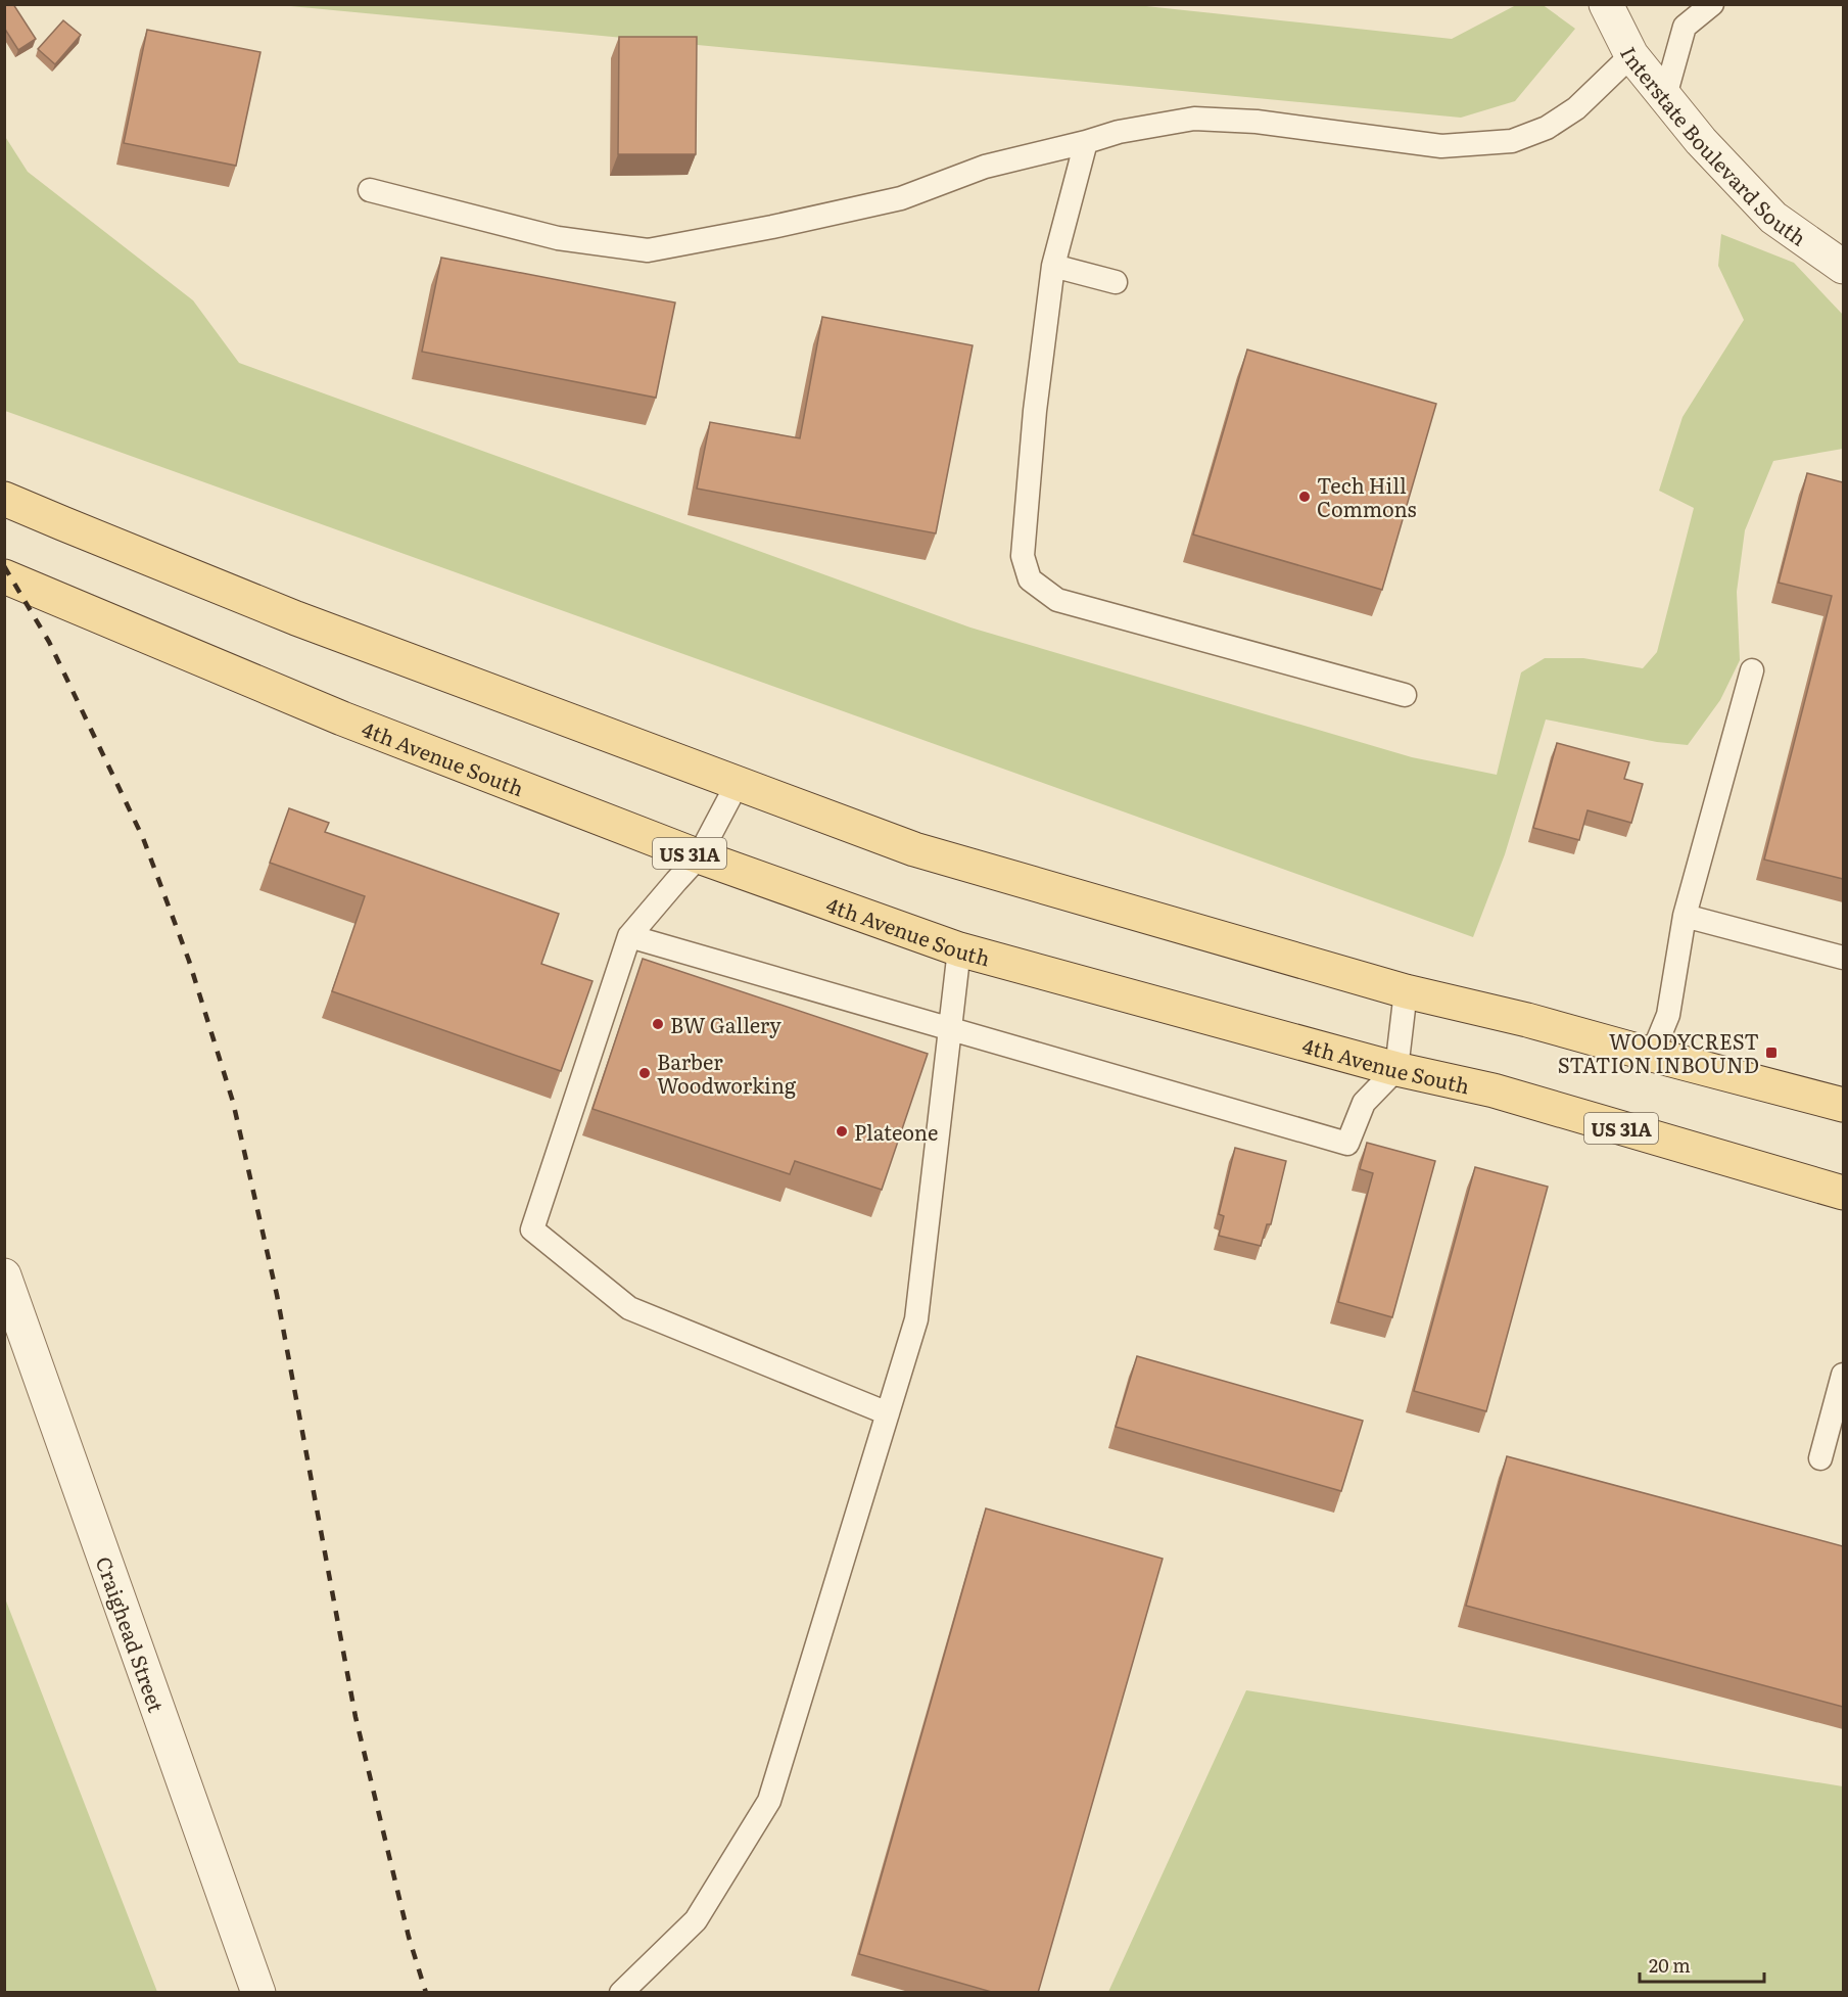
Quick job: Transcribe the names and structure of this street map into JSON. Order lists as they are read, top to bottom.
{
  "streets": {
    "main road": ["4th Avenue South", "US 31A"],
    "street": ["Interstate Boulevard South", "Craighead Street"]
  },
  "places": {
    "other": [
      "Tech Hill Commons",
      "BW Gallery",
      "Barber Woodworking",
      "Plateone"
    ],
    "transit": ["WOODYCREST STATION INBOUND"]
  },
  "scale_bar": "20 m"
}
